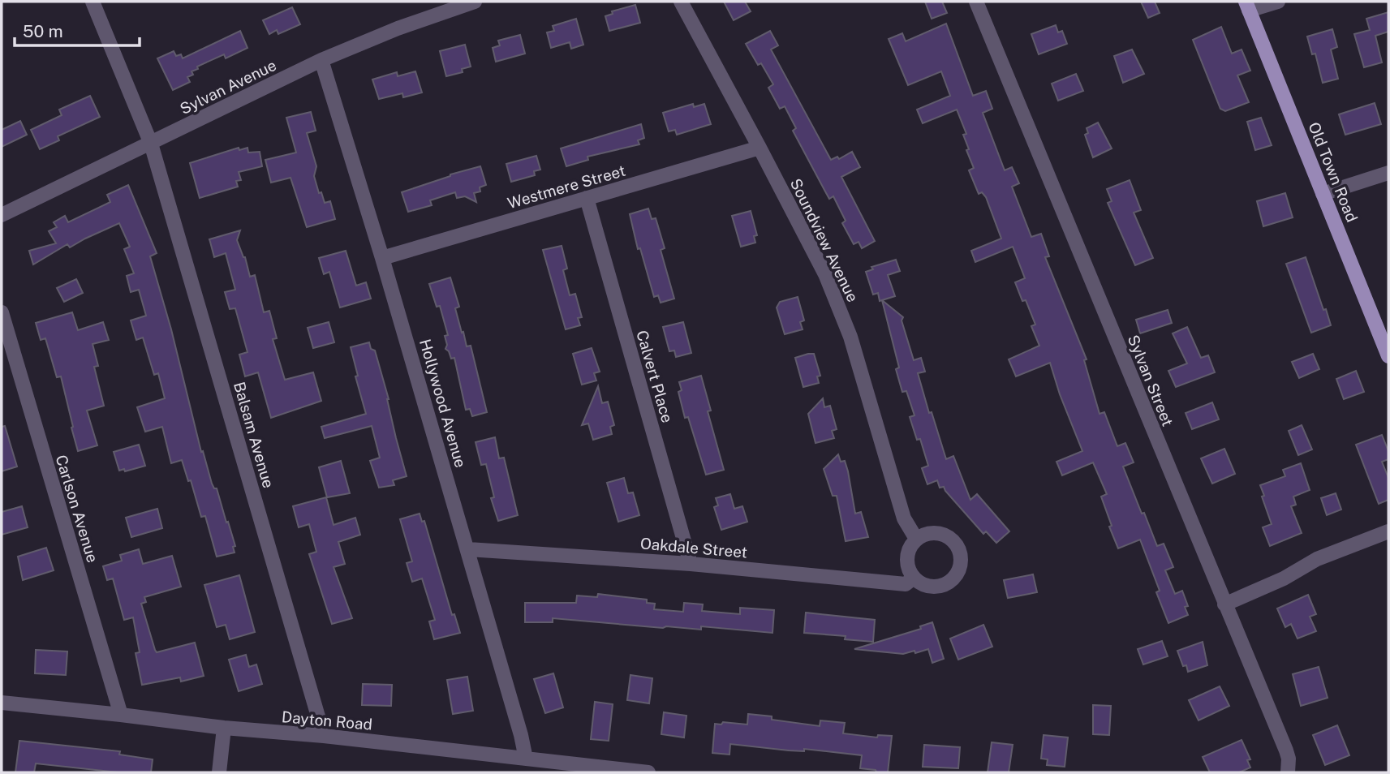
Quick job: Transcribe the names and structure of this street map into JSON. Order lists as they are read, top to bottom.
{
  "streets": {
    "main road": ["Old Town Road"],
    "street": [
      "Sylvan Avenue",
      "Westmere Street",
      "Soundview Avenue",
      "Calvert Place",
      "Sylvan Street",
      "Hollywood Avenue",
      "Balsam Avenue",
      "Carlson Avenue",
      "Oakdale Street",
      "Dayton Road"
    ]
  },
  "crossings": [
    ["Sylvan Avenue", "Hollywood Avenue"],
    ["Sylvan Avenue", "Balsam Avenue"],
    ["Westmere Street", "Soundview Avenue"],
    ["Westmere Street", "Calvert Place"],
    ["Westmere Street", "Hollywood Avenue"],
    ["Soundview Avenue", "Oakdale Street"],
    ["Calvert Place", "Oakdale Street"],
    ["Hollywood Avenue", "Oakdale Street"],
    ["Hollywood Avenue", "Dayton Road"],
    ["Balsam Avenue", "Dayton Road"],
    ["Carlson Avenue", "Dayton Road"]
  ],
  "scale_bar": "50 m"
}
